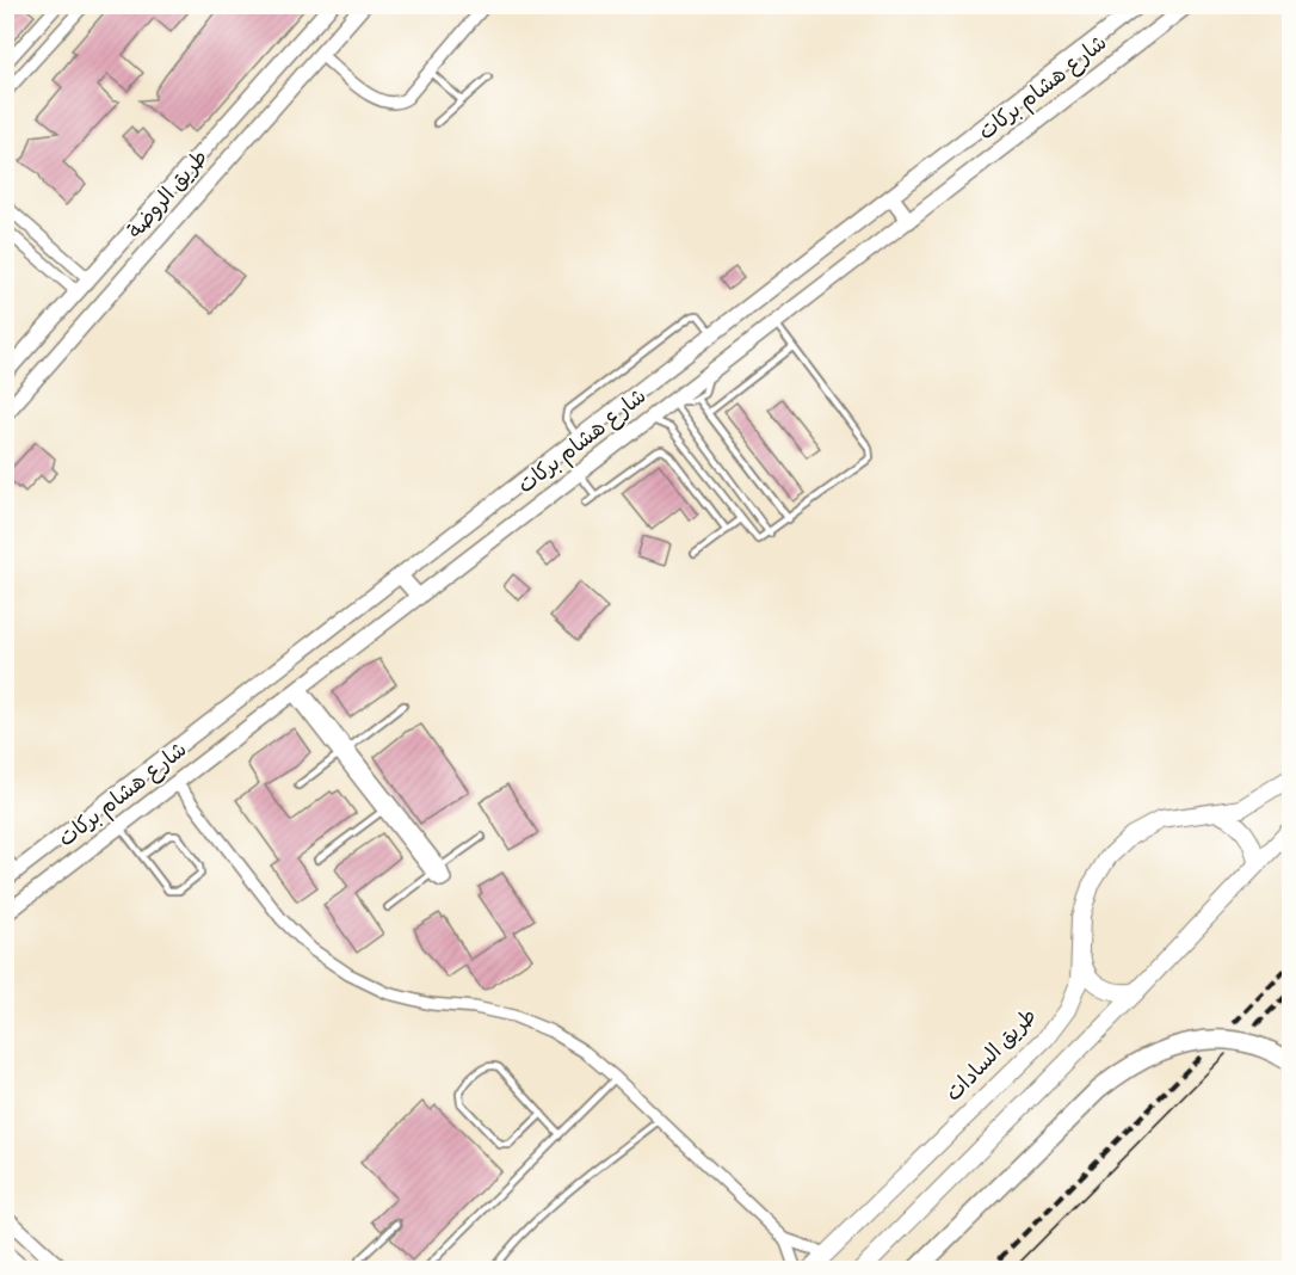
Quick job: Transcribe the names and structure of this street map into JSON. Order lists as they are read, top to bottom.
{
  "streets": {
    "main road": ["طريق السادات"],
    "street": ["شارع هشام بركات", "طريق الروضة"]
  }
}
